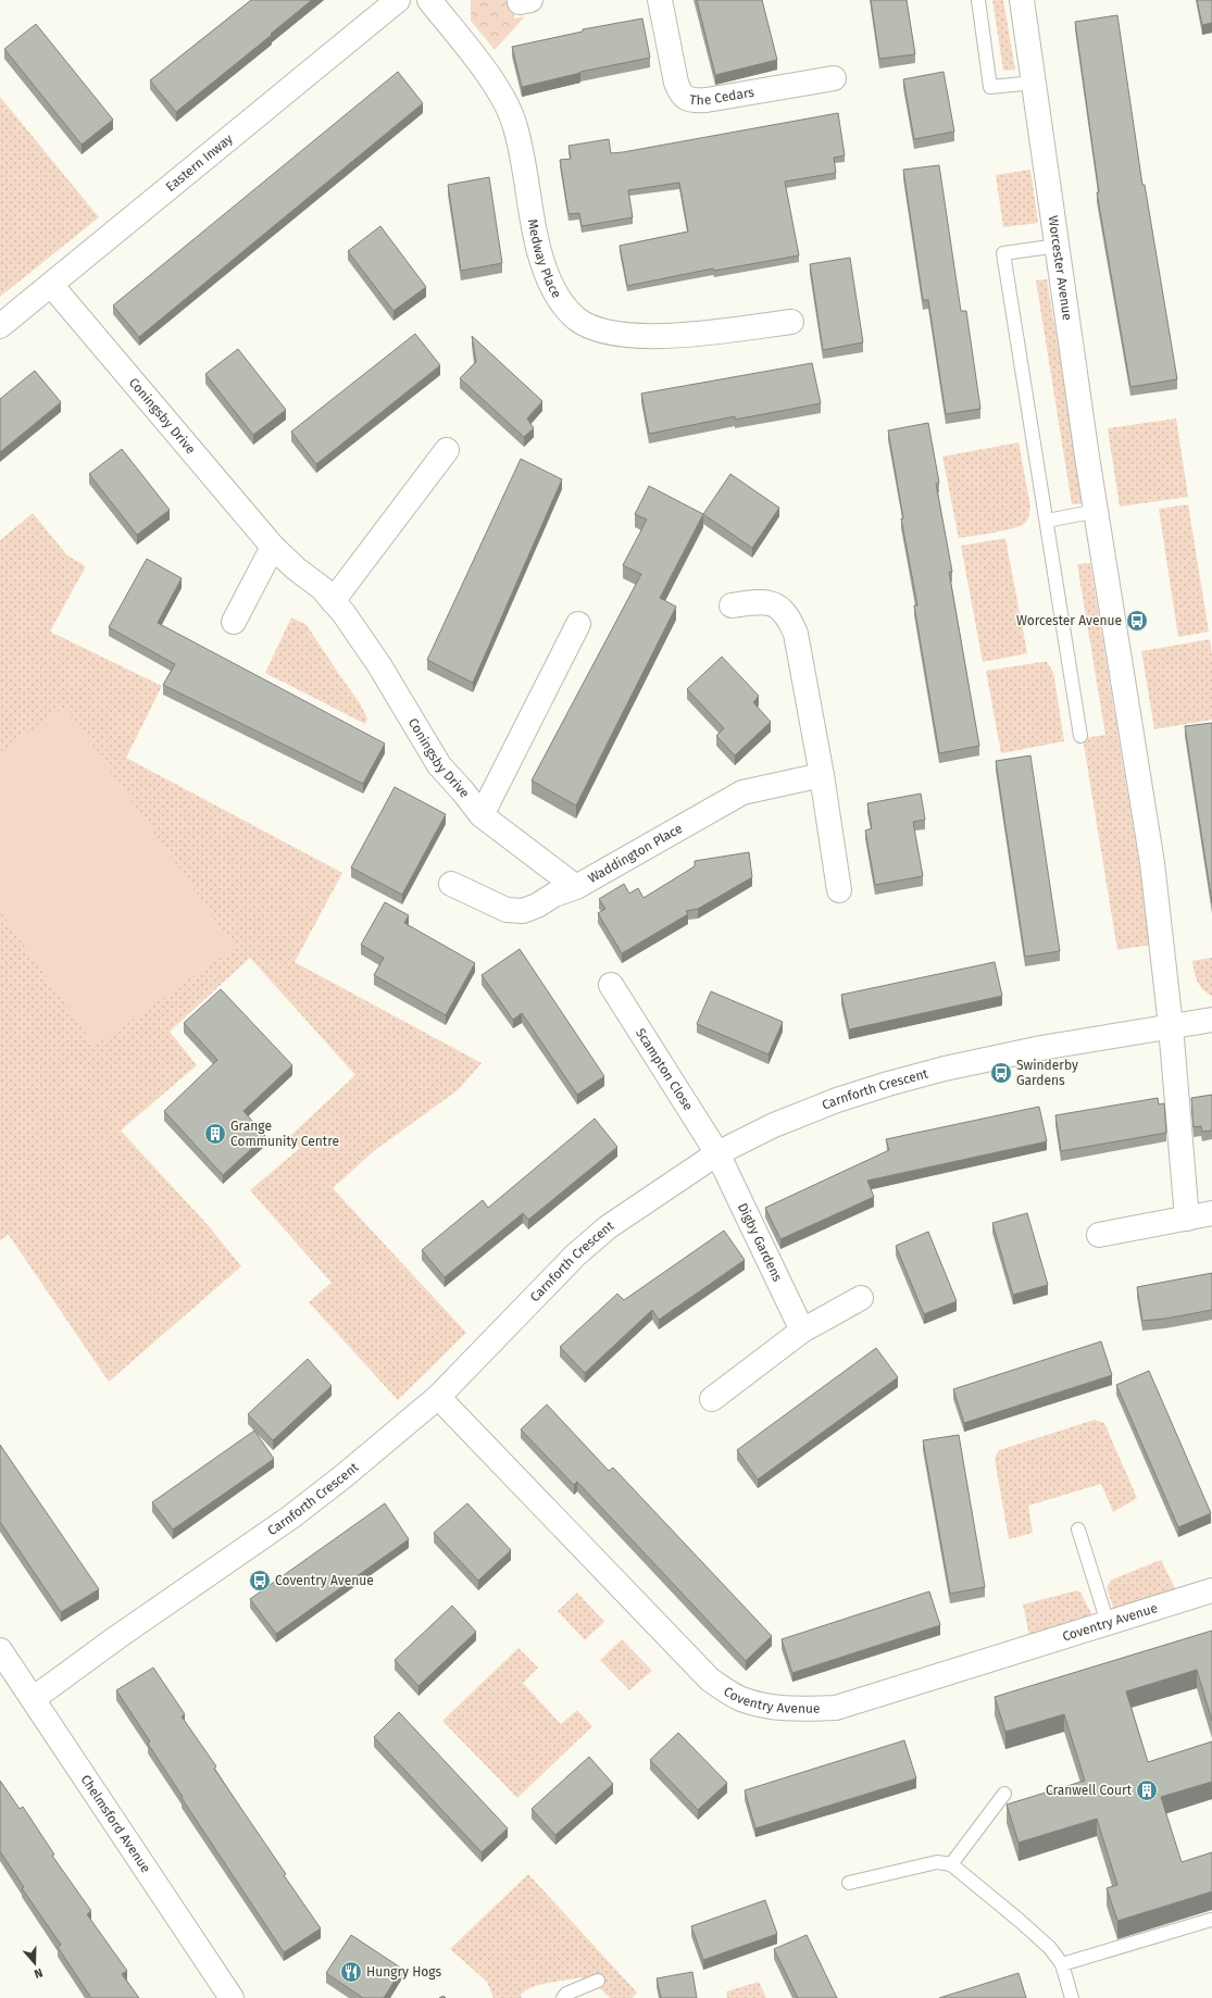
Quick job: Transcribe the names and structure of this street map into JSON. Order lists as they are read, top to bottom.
{
  "streets": {
    "street": [
      "The Cedars",
      "Eastern Inway",
      "Medway Place",
      "Worcester Avenue",
      "Coningsby Drive",
      "Waddington Place",
      "Scampton Close",
      "Carnforth Crescent",
      "Digby Gardens",
      "Coventry Avenue",
      "Chelmsford Avenue"
    ]
  },
  "crossings": [
    ["Eastern Inway", "Coningsby Drive"],
    ["Worcester Avenue", "Carnforth Crescent"],
    ["Coningsby Drive", "Waddington Place"],
    ["Scampton Close", "Carnforth Crescent"],
    ["Scampton Close", "Digby Gardens"],
    ["Carnforth Crescent", "Digby Gardens"],
    ["Carnforth Crescent", "Coventry Avenue"],
    ["Carnforth Crescent", "Chelmsford Avenue"]
  ],
  "places": {
    "bus stop": ["Worcester Avenue", "Swinderby Gardens", "Coventry Avenue"],
    "building": ["Grange Community Centre", "Cranwell Court"],
    "restaurant": ["Hungry Hogs"]
  },
  "north": "bottom"
}
